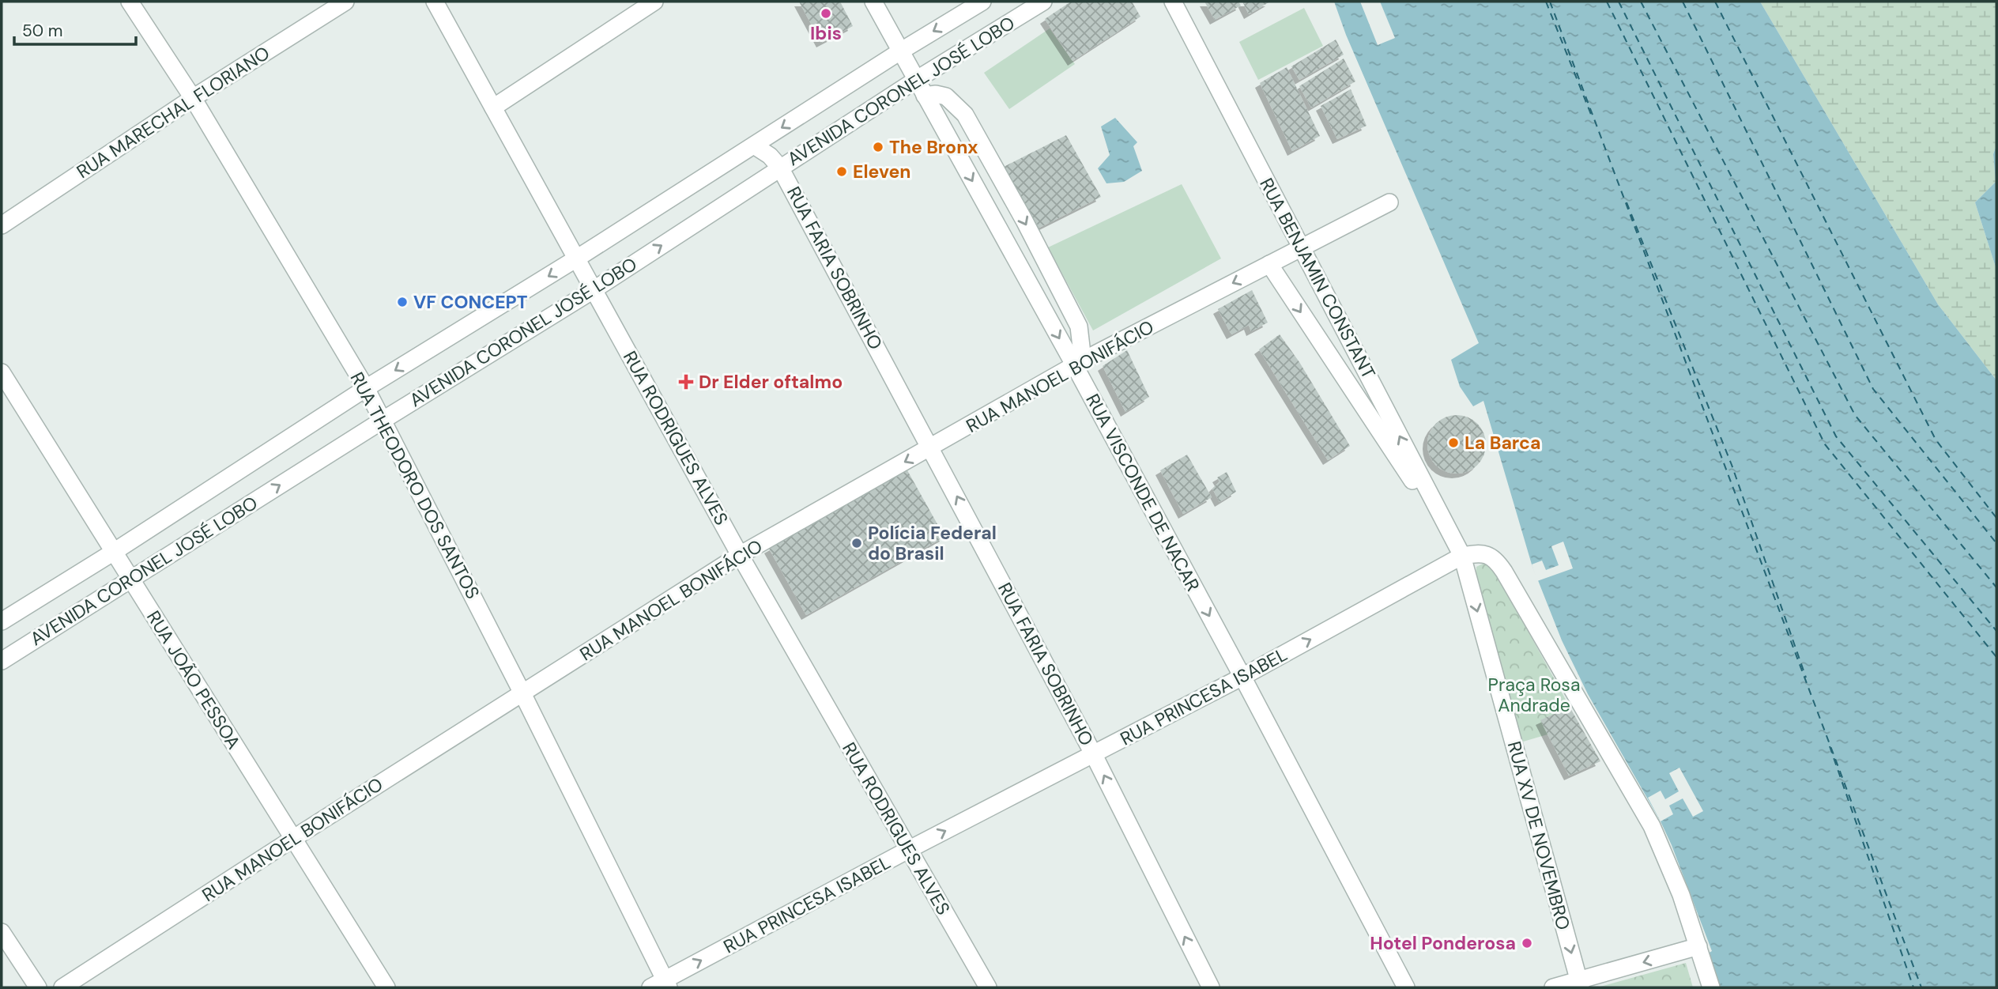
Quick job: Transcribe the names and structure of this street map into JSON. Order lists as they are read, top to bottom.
{
  "streets": {
    "street": [
      "AVENIDA CORONEL JOSÉ LOBO",
      "RUA MARECHAL FLORIANO",
      "RUA FARIA SOBRINHO",
      "RUA BENJAMIN CONSTANT",
      "RUA MANOEL BONIFÁCIO",
      "RUA RODRIGUES ALVES",
      "RUA THEODORO DOS SANTOS",
      "RUA VISCONDE DE NACAR",
      "RUA JOÃO PESSOA",
      "RUA PRINCESA ISABEL",
      "RUA XV DE NOVEMBRO"
    ]
  },
  "crossings": [
    ["AVENIDA CORONEL JOSÉ LOBO", "RUA FARIA SOBRINHO"],
    ["AVENIDA CORONEL JOSÉ LOBO", "RUA RODRIGUES ALVES"],
    ["AVENIDA CORONEL JOSÉ LOBO", "RUA THEODORO DOS SANTOS"],
    ["AVENIDA CORONEL JOSÉ LOBO", "RUA VISCONDE DE NACAR"],
    ["AVENIDA CORONEL JOSÉ LOBO", "RUA JOÃO PESSOA"],
    ["RUA MARECHAL FLORIANO", "RUA THEODORO DOS SANTOS"],
    ["RUA FARIA SOBRINHO", "RUA MANOEL BONIFÁCIO"],
    ["RUA FARIA SOBRINHO", "RUA PRINCESA ISABEL"],
    ["RUA BENJAMIN CONSTANT", "RUA MANOEL BONIFÁCIO"],
    ["RUA BENJAMIN CONSTANT", "RUA PRINCESA ISABEL"],
    ["RUA BENJAMIN CONSTANT", "RUA XV DE NOVEMBRO"],
    ["RUA MANOEL BONIFÁCIO", "RUA RODRIGUES ALVES"],
    ["RUA MANOEL BONIFÁCIO", "RUA THEODORO DOS SANTOS"],
    ["RUA MANOEL BONIFÁCIO", "RUA VISCONDE DE NACAR"],
    ["RUA MANOEL BONIFÁCIO", "RUA JOÃO PESSOA"],
    ["RUA RODRIGUES ALVES", "RUA PRINCESA ISABEL"],
    ["RUA THEODORO DOS SANTOS", "RUA PRINCESA ISABEL"],
    ["RUA VISCONDE DE NACAR", "RUA PRINCESA ISABEL"],
    ["RUA PRINCESA ISABEL", "RUA XV DE NOVEMBRO"]
  ],
  "one_way": ["RUA FARIA SOBRINHO", "RUA PRINCESA ISABEL"],
  "parks": ["Praça Rosa Andrade"],
  "places": {
    "other": [
      "Ibis",
      "The Bronx",
      "Eleven",
      "VF CONCEPT",
      "La Barca",
      "Polícia Federal do Brasil",
      "Hotel Ponderosa"
    ],
    "health": ["Dr Elder oftalmo"]
  },
  "scale_bar": "50 m"
}
